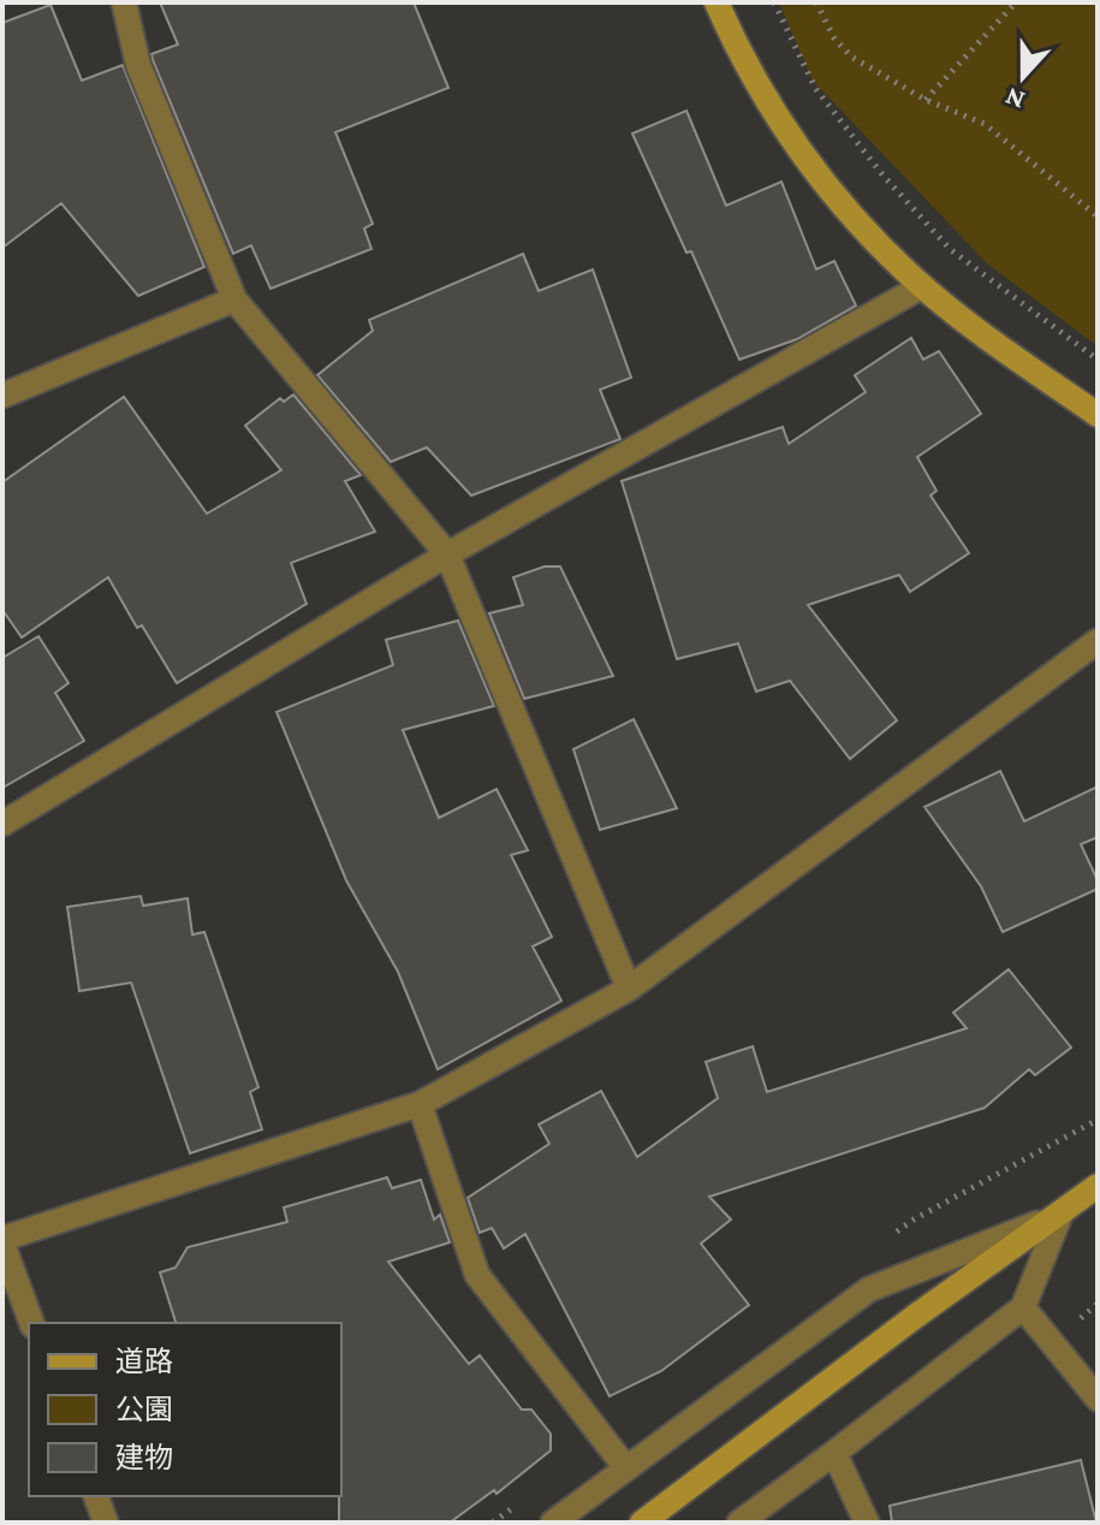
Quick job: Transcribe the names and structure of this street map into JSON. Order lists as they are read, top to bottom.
{
  "legend": ["道路", "公園", "建物"],
  "north": "bottom"
}
